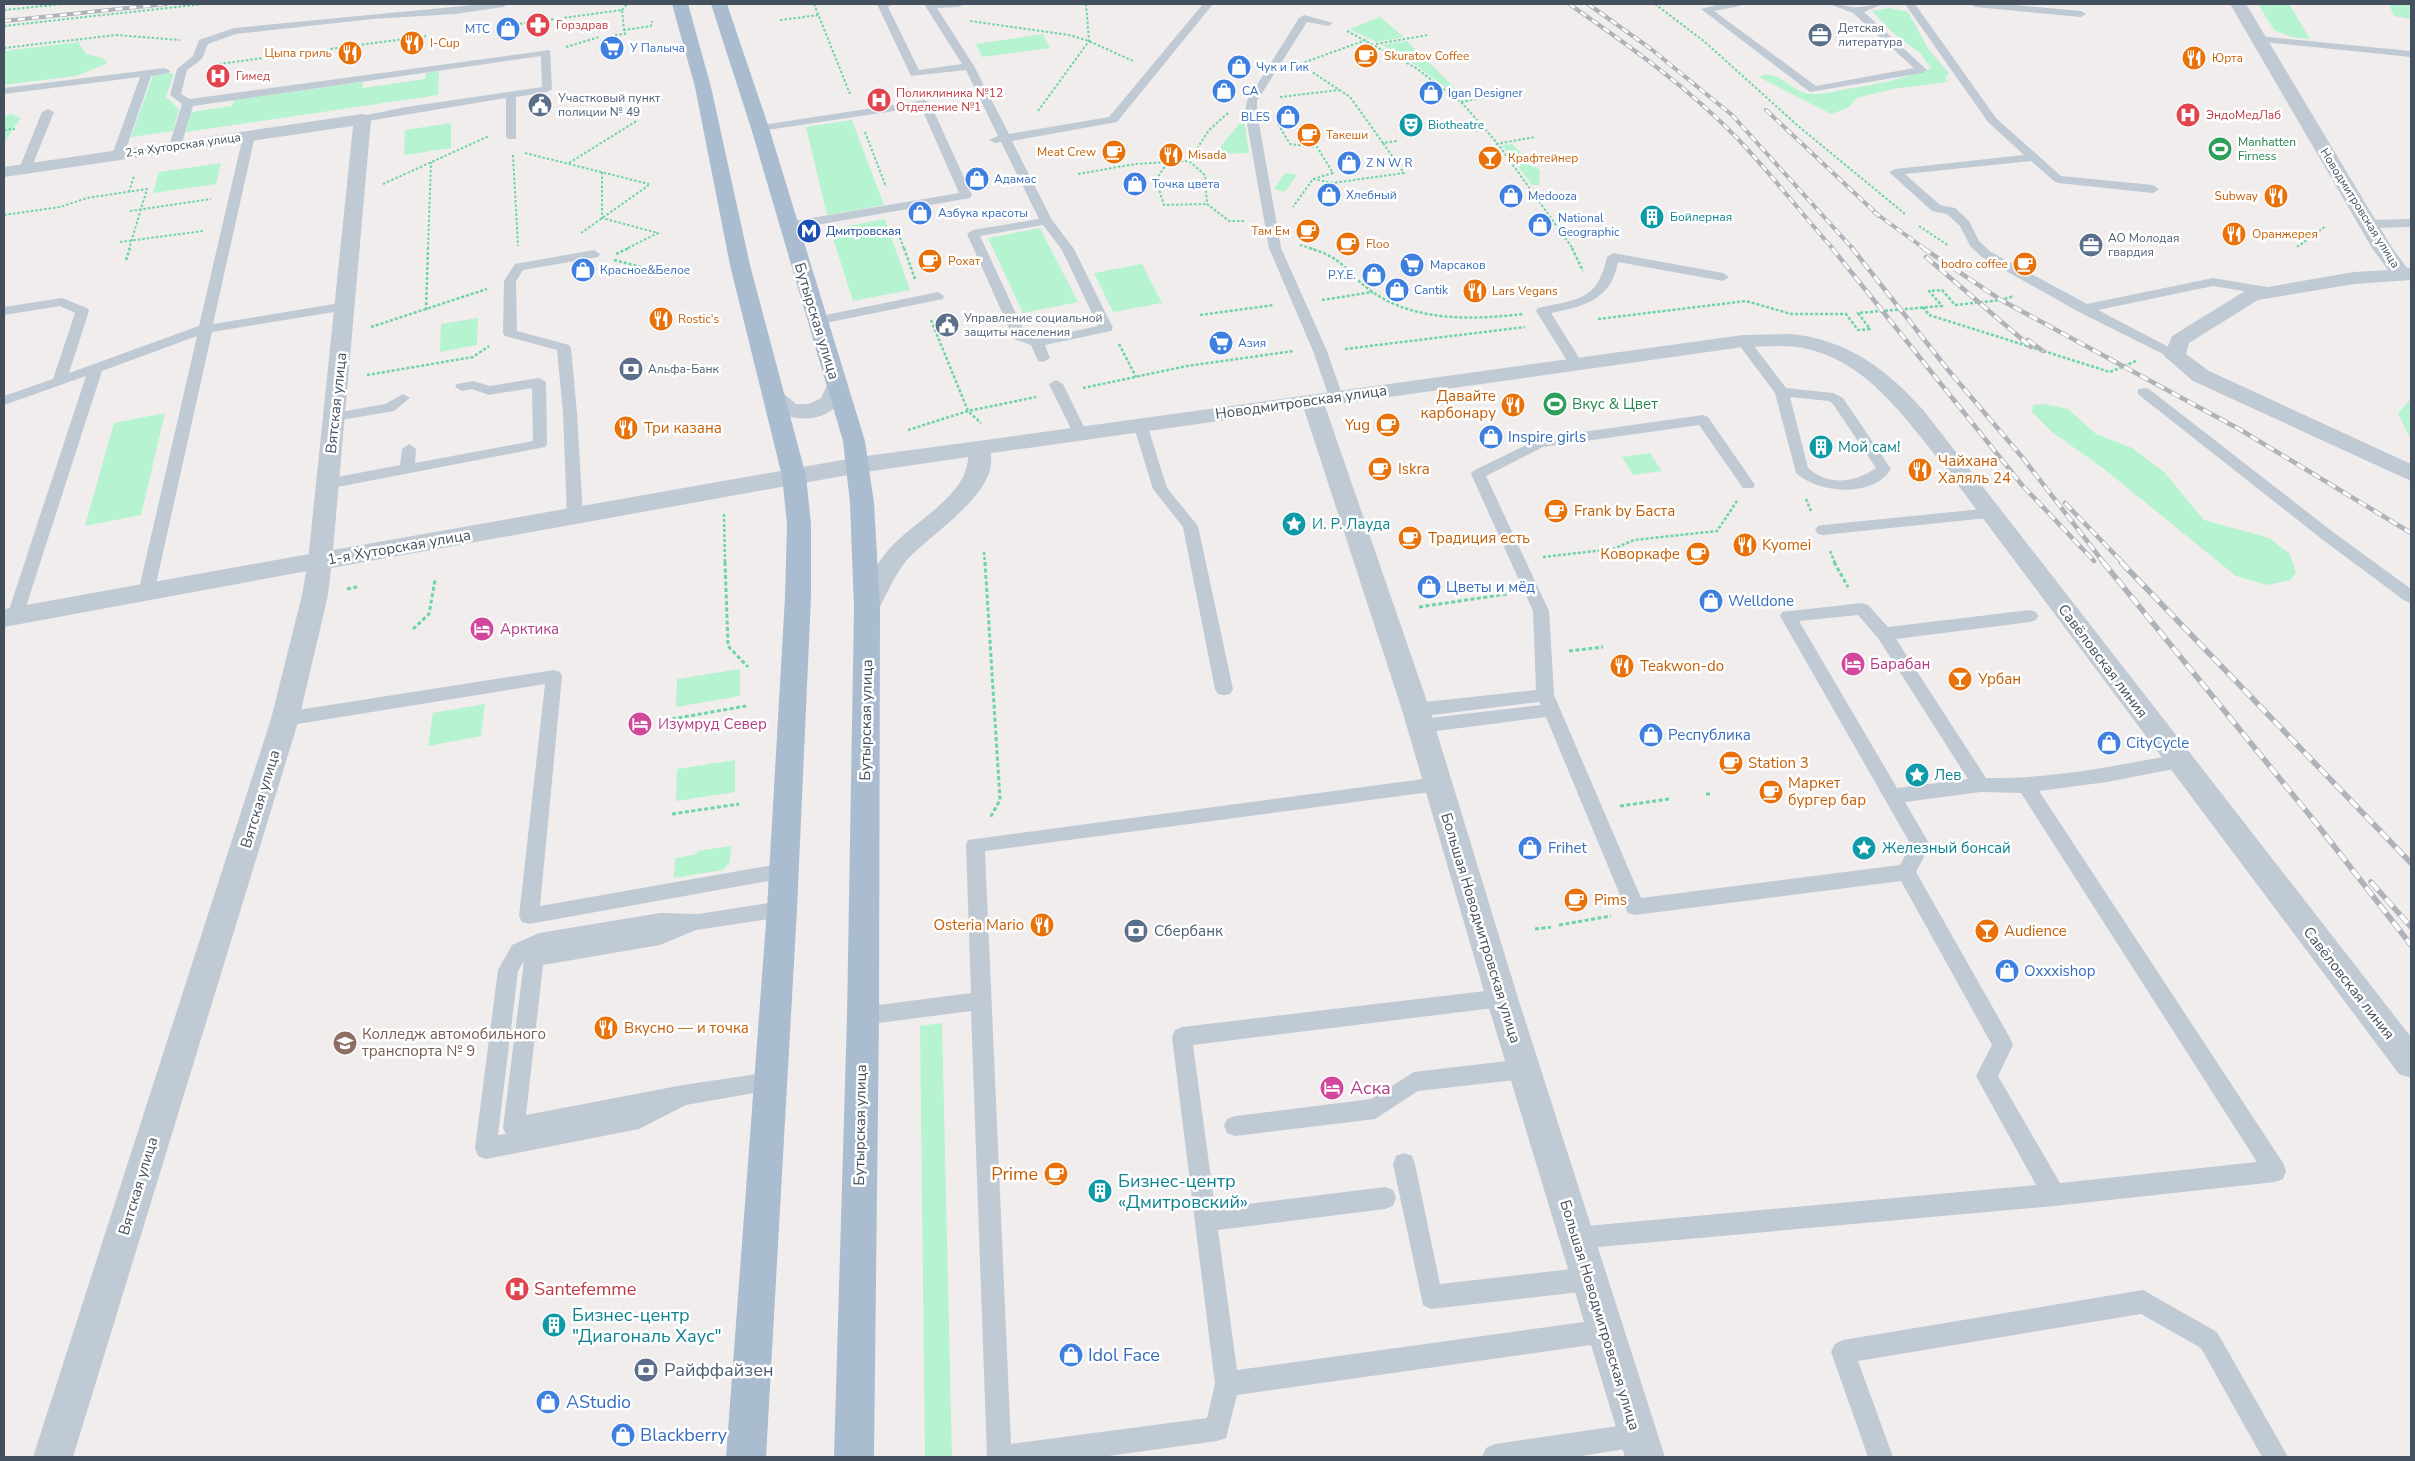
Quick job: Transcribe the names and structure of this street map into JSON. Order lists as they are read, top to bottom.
{
  "streets": {
    "main road": ["Бутырская улица"],
    "street": [
      "2-я Хуторская улица",
      "Новодмитровская улица",
      "Вятская улица",
      "1-я Хуторская улица",
      "Савёловская линия",
      "Большая Новодмитровская улица"
    ]
  },
  "crossings": [
    ["2-я Хуторская улица", "Вятская улица"],
    ["Новодмитровская улица", "Бутырская улица"],
    ["Новодмитровская улица", "1-я Хуторская улица"],
    ["Новодмитровская улица", "Савёловская линия"],
    ["Новодмитровская улица", "Большая Новодмитровская улица"],
    ["Вятская улица", "1-я Хуторская улица"]
  ],
  "places": {
    "pharmacy": ["Горздрав"],
    "shop": [
      "МТС",
      "Чук и Гик",
      "CA",
      "Igan Designer",
      "BLES",
      "Z N W R",
      "Адамас",
      "Точка цвета",
      "Хлебный",
      "Medooza",
      "Азбука красоты",
      "National Geographic",
      "Красное&Белое",
      "P.Y.E.",
      "Cantik",
      "Inspire girls",
      "Цветы и мёд",
      "Welldone",
      "Республика",
      "CityCycle",
      "Frihet",
      "Oxxxishop",
      "Idol Face",
      "AStudio",
      "Blackberry"
    ],
    "office": ["Детская литература", "АО Молодая гвардия"],
    "restaurant": [
      "I-Cup",
      "Цыпа гриль",
      "Юрта",
      "Misada",
      "Subway",
      "Оранжерея",
      "Lars Vegans",
      "Rostic's",
      "Давайте карбонару",
      "Три казана",
      "Чайхана Халяль 24",
      "Kyomei",
      "Teakwon-do",
      "Osteria Mario",
      "Вкусно — и точка"
    ],
    "supermarket": ["У Палыча", "Марсаков", "Азия"],
    "cafe": [
      "Skuratov Coffee",
      "Такеши",
      "Meat Crew",
      "Там Ем",
      "Floo",
      "Рохат",
      "bodro coffee",
      "Yug",
      "Iskra",
      "Frank by Баста",
      "Традиция есть",
      "Коворкафе",
      "Station 3",
      "Маркет бургер бар",
      "Pims",
      "Prime"
    ],
    "hospital": [
      "Гимед",
      "Поликлиника №12 Отделение №1",
      "ЭндоМедЛаб",
      "Santefemme"
    ],
    "public building": ["Участковый пункт полиции № 49", "Управление социальной защиты населения"],
    "theatre": ["Biotheatre"],
    "sports": ["Manhatten Firness", "Вкус & Цвет"],
    "bar": ["Крафтейнер", "Урбан", "Audience"],
    "building": [
      "Бойлерная",
      "Мой сам!",
      "Бизнес-центр «Дмитровский»",
      "Бизнес-центр \"Диагональ Хаус\""
    ],
    "metro station": ["Дмитровская"],
    "bank": ["Альфа-Банк", "Сбербанк", "Райффайзен"],
    "place": ["И. Р. Лауда", "Лев", "Железный бонсай"],
    "hotel": [
      "Арктика",
      "Барабан",
      "Изумруд Север",
      "Аска"
    ],
    "school or university": ["Колледж автомобильного транспорта № 9"]
  }
}
